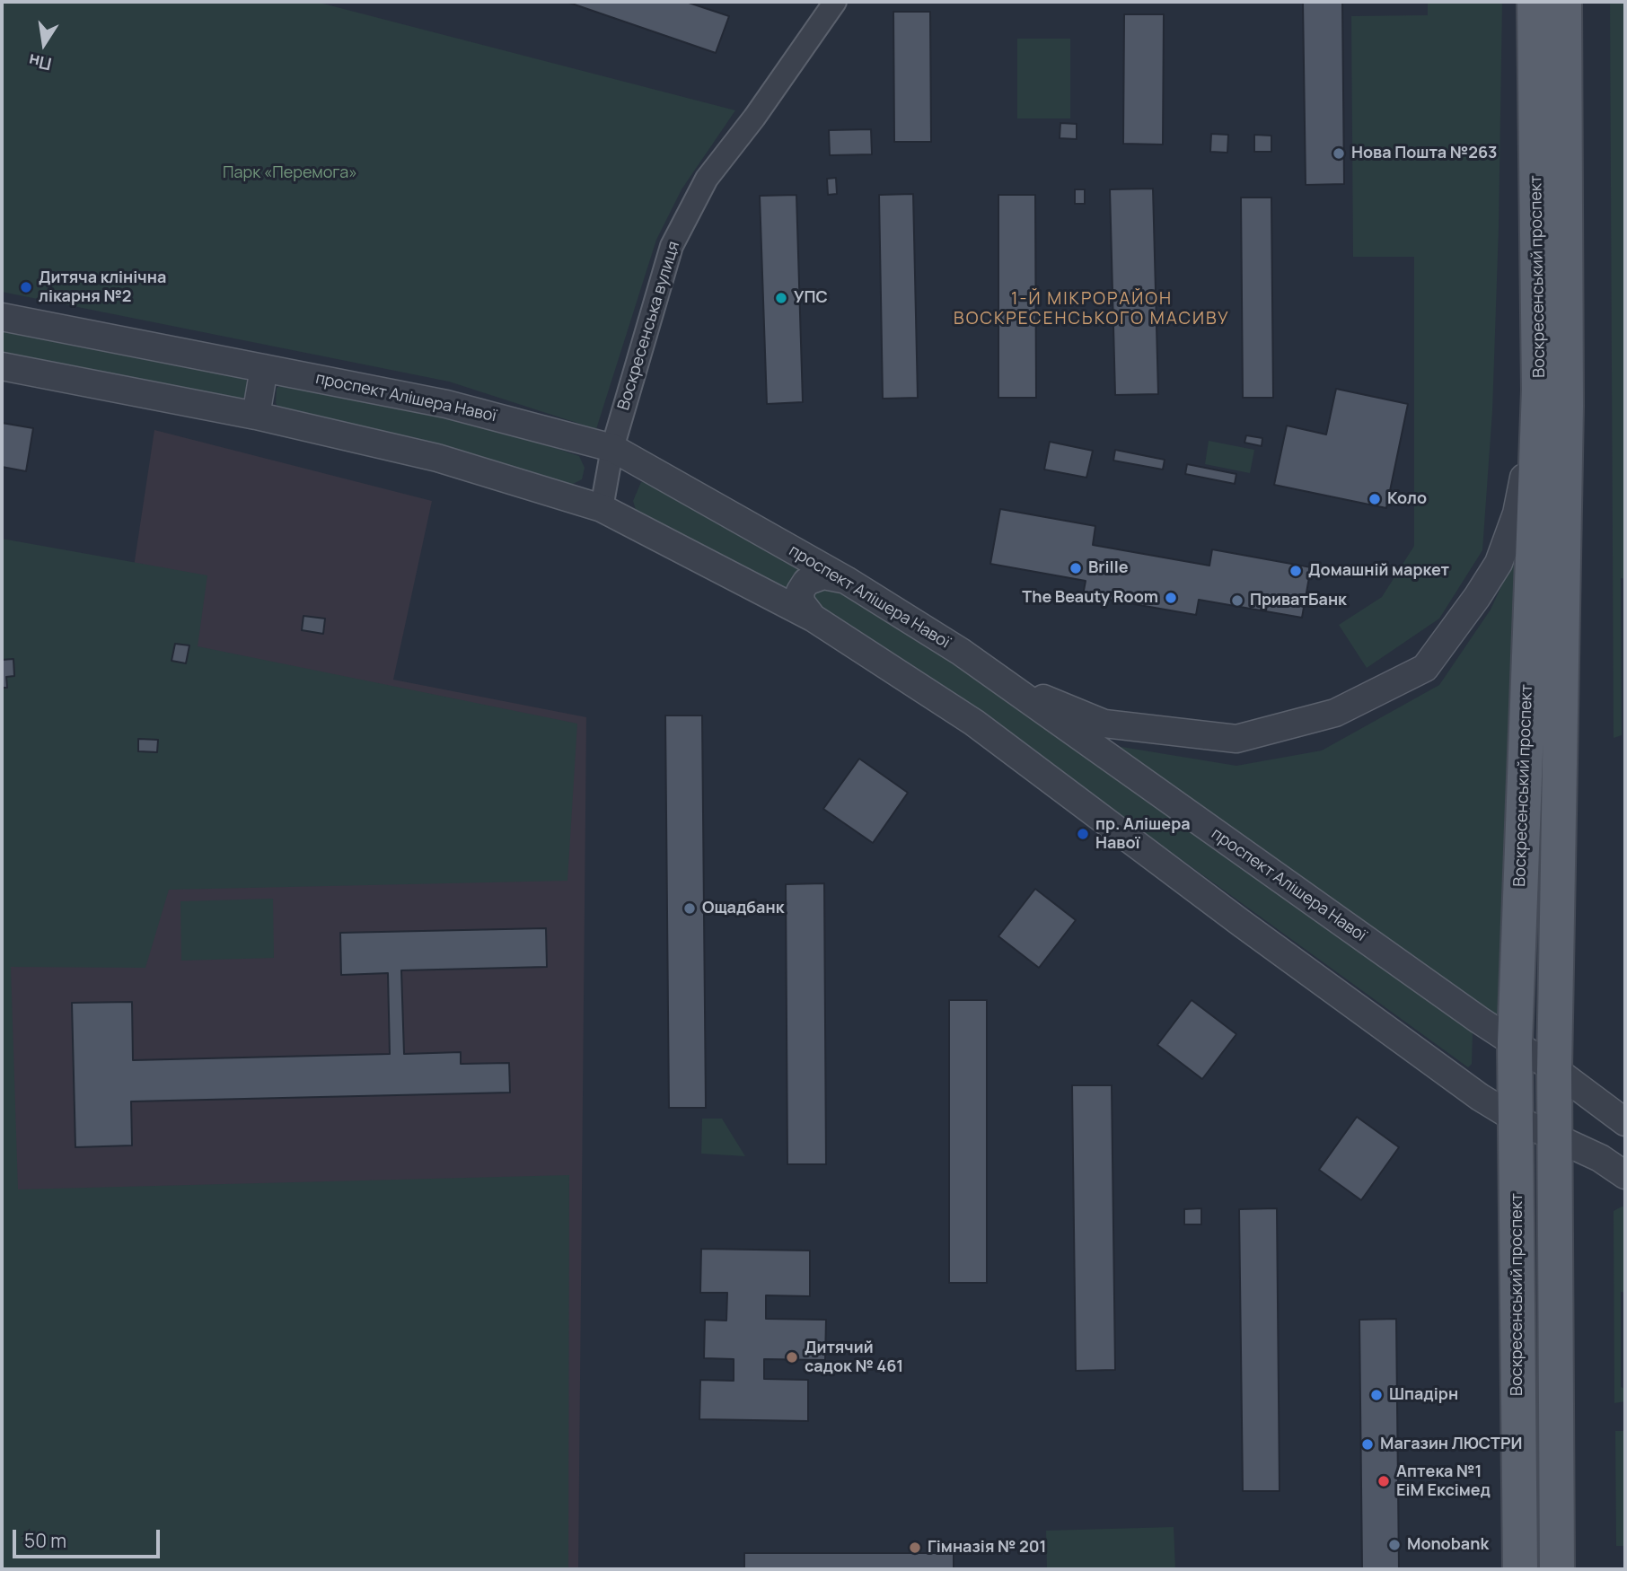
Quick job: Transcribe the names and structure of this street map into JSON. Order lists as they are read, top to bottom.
{
  "streets": {
    "main road": ["Воскресенський проспект"],
    "street": ["Воскресенська вулиця", "проспект Алішера Навої"]
  },
  "crossings": [
    ["Воскресенський проспект", "проспект Алішера Навої"],
    ["Воскресенська вулиця", "проспект Алішера Навої"]
  ],
  "districts": ["1-Й МІКРОРАЙОН ВОСКРЕСЕНСЬКОГО МАСИВУ"],
  "parks": ["Парк «Перемога»"],
  "places": [
    "Нова Пошта №263",
    "Дитяча клінічна лікарня №2",
    "УПС",
    "Коло",
    "Brille",
    "Домашній маркет",
    "The Beauty Room",
    "ПриватБанк",
    "пр. Алішера Навої",
    "Ощадбанк",
    "Дитячий садок № 461",
    "Шпадірн",
    "Магазин ЛЮСТРИ",
    "Аптека №1 EiM Ексімед",
    "Monobank",
    "Гімназія № 201"
  ],
  "scale_bar": "50 m",
  "north": "bottom"
}
